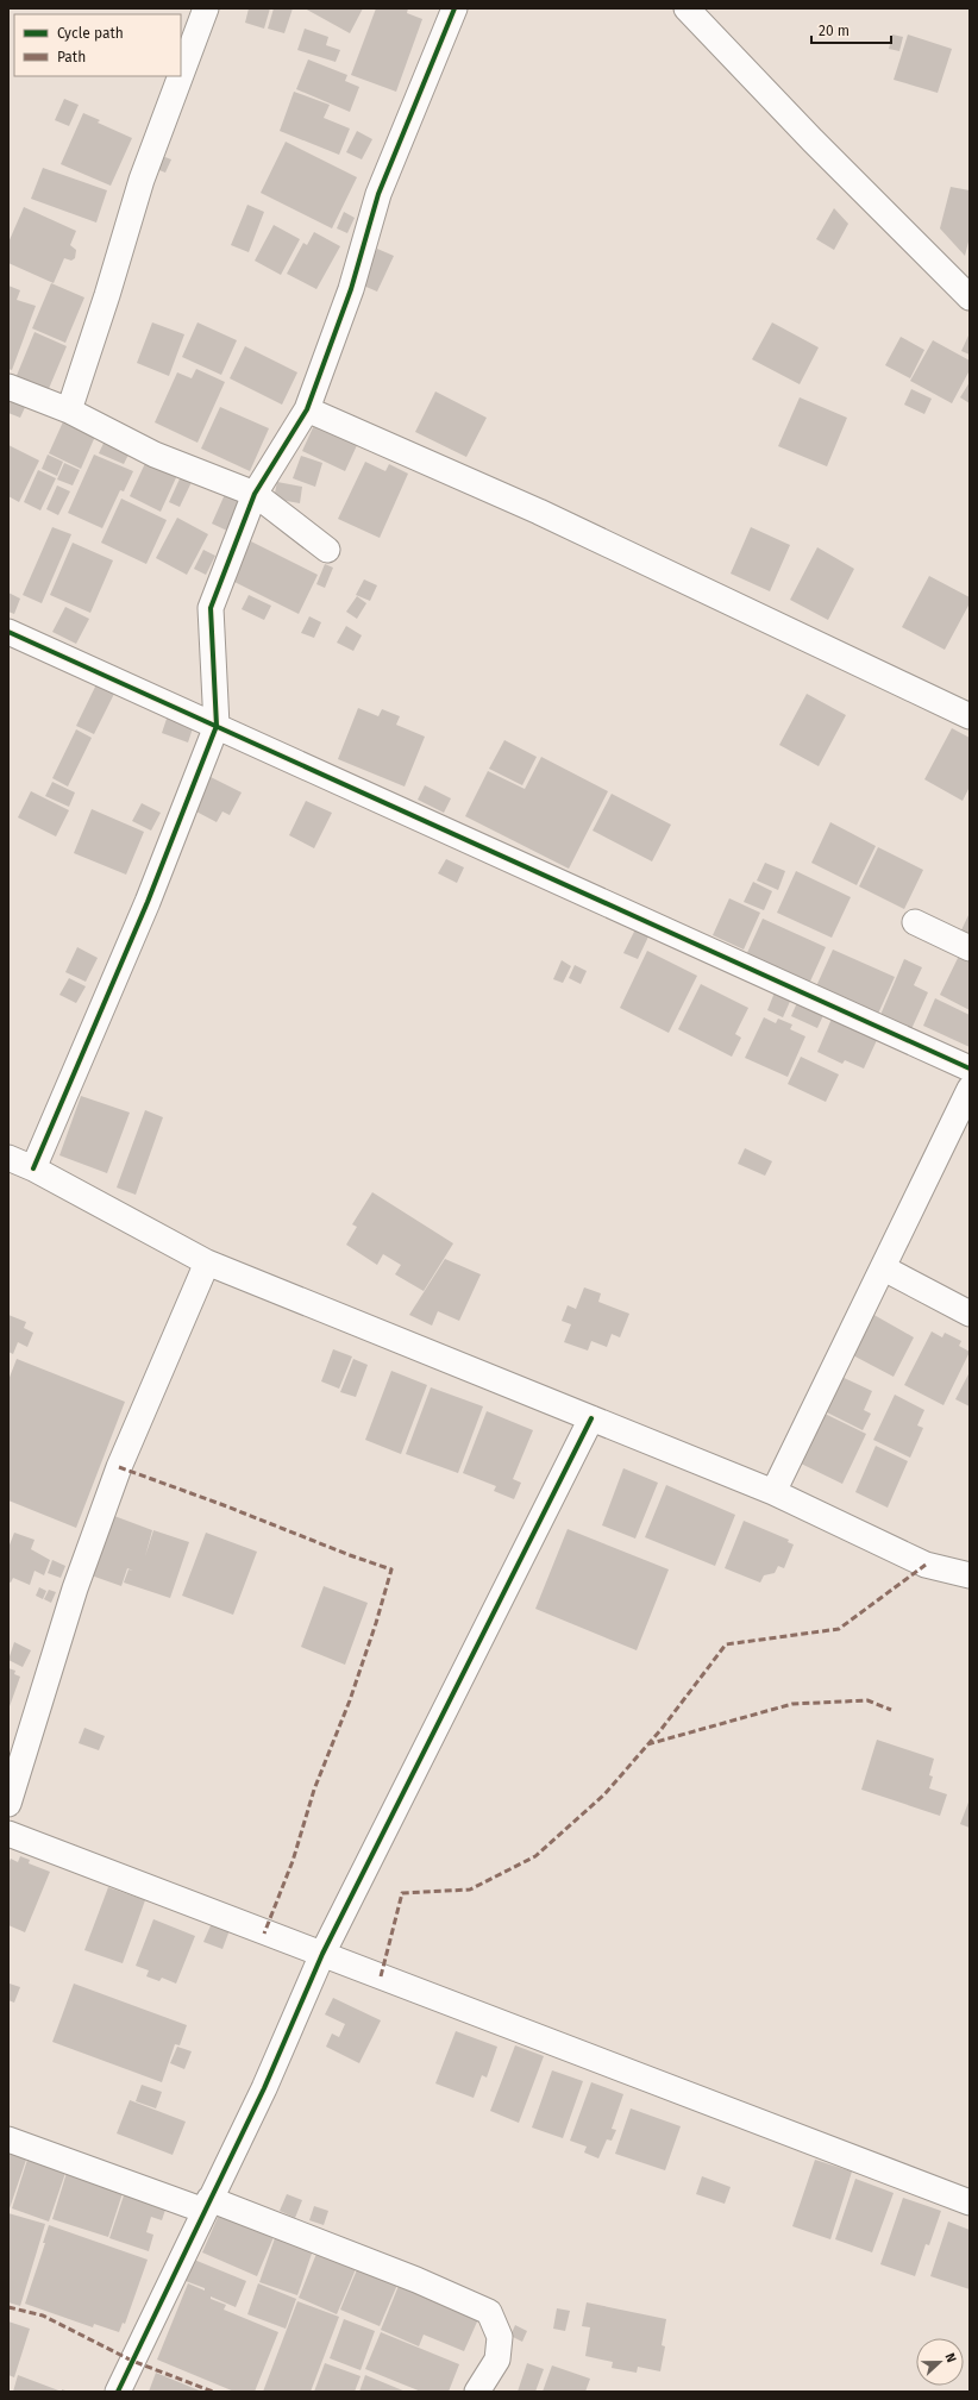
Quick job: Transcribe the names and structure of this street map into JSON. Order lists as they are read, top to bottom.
{
  "legend": ["Cycle path", "Path"],
  "scale_bar": "20 m",
  "north": "right"
}
